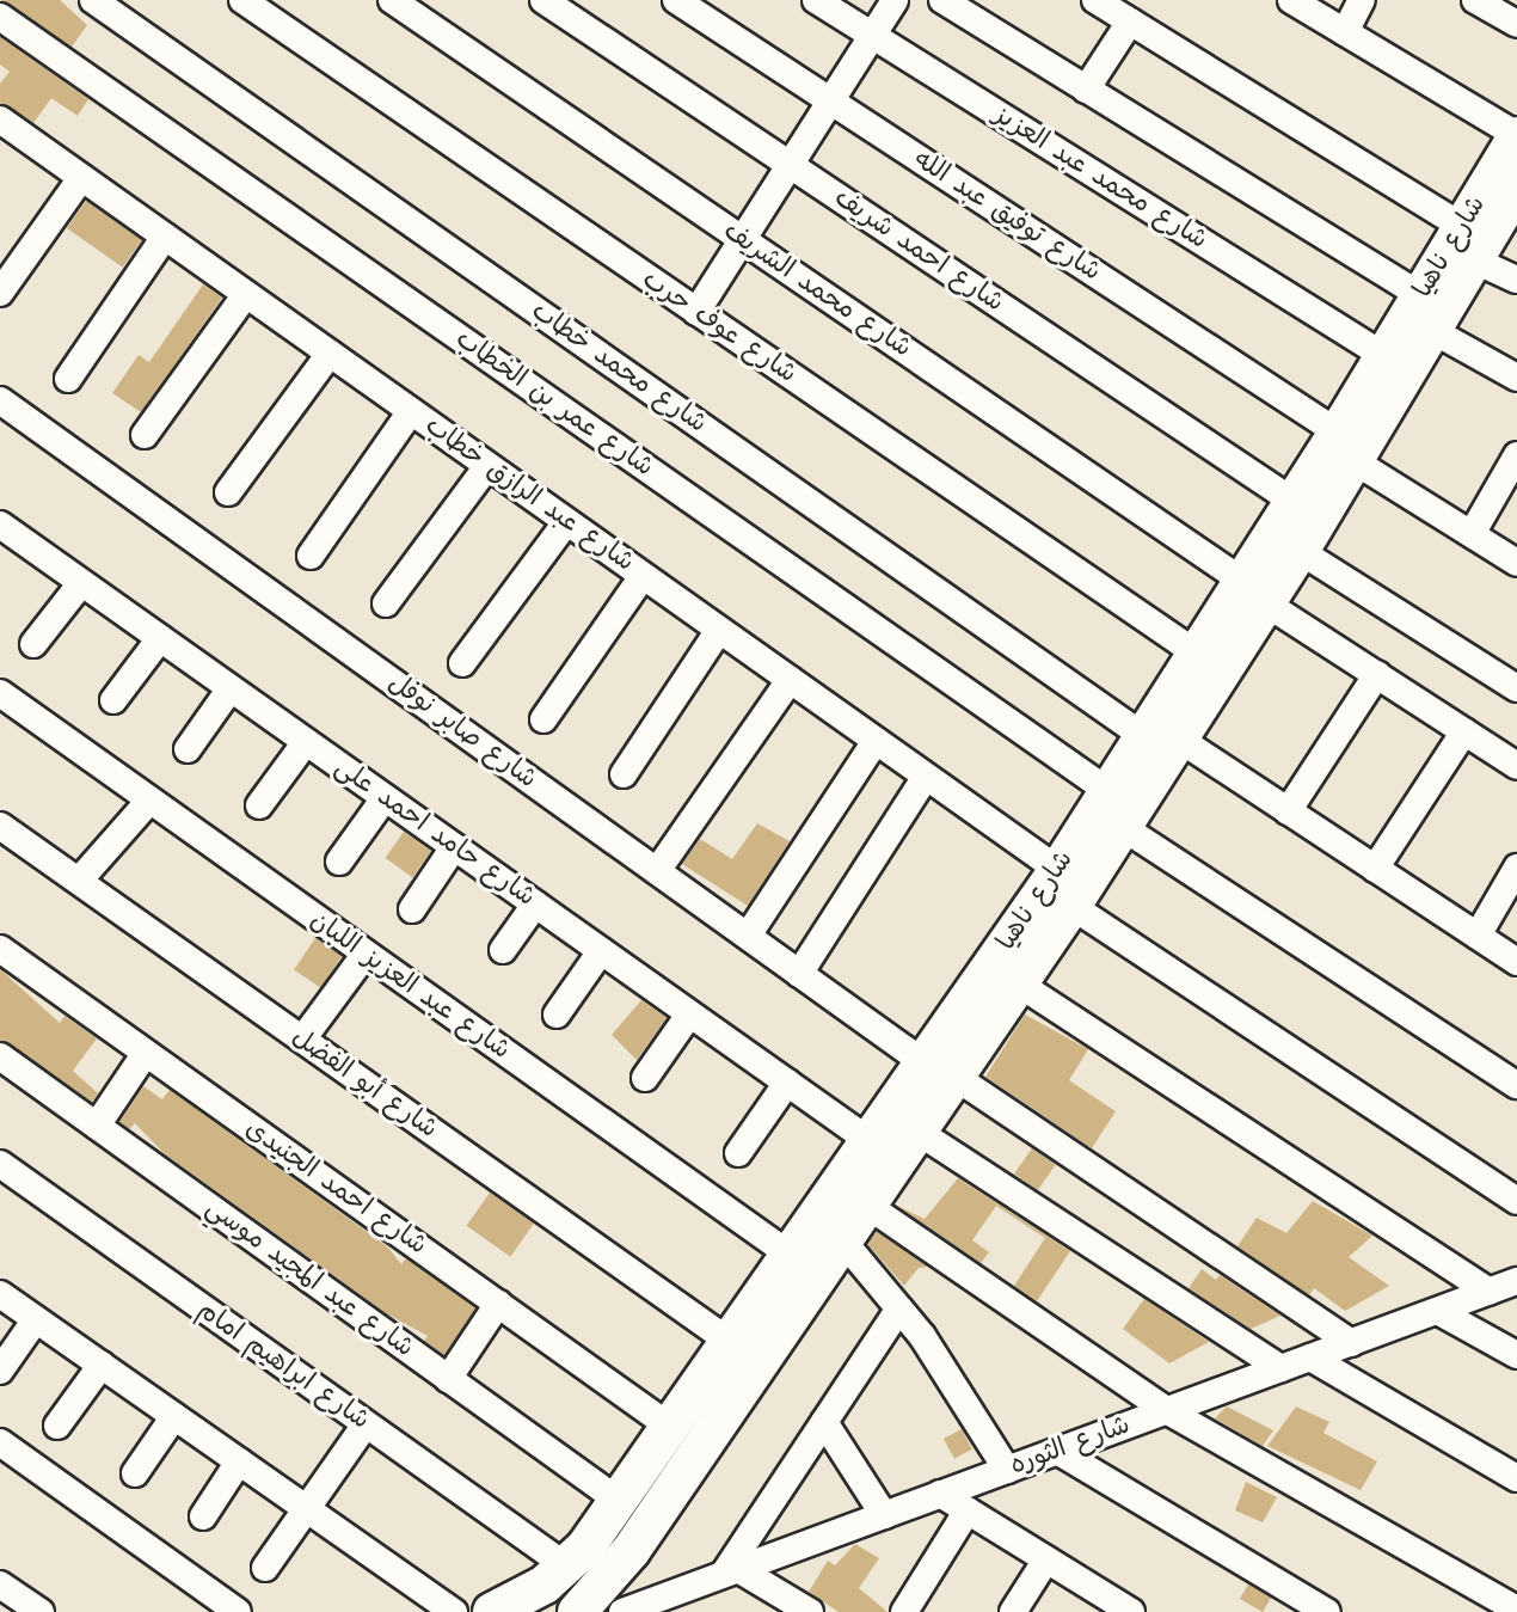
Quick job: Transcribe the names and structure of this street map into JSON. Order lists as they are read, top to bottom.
{
  "streets": {
    "main road": ["شارع ناهيا"],
    "street": [
      "شارع محمد عبد العزيز",
      "شارع توفيق عبد الله",
      "شارع احمد شريف",
      "شارع محمد الشريف",
      "شارع عوف حرب",
      "شارع محمد خطاب",
      "شارع عمر بن الخطاب",
      "شارع عبد الرازق خطاب",
      "شارع صابر نوفل",
      "شارع حامد احمد على",
      "شارع عبد العزيز اللبان",
      "شارع أبو الفضل",
      "شارع احمد الجنيدى",
      "شارع عبد المجيد موسي",
      "شارع ابراهيم امام",
      "شارع الثوره"
    ]
  },
  "crossings": [
    ["شارع محمد عبد العزيز", "شارع ناهيا"],
    ["شارع توفيق عبد الله", "شارع ناهيا"],
    ["شارع ناهيا", "شارع احمد شريف"],
    ["شارع ناهيا", "شارع محمد الشريف"],
    ["شارع ناهيا", "شارع عوف حرب"],
    ["شارع ناهيا", "شارع محمد خطاب"],
    ["شارع ناهيا", "شارع عمر بن الخطاب"],
    ["شارع ناهيا", "شارع عبد الرازق خطاب"],
    ["شارع ناهيا", "شارع صابر نوفل"],
    ["شارع ناهيا", "شارع حامد احمد على"],
    ["شارع ناهيا", "شارع عبد العزيز اللبان"],
    ["شارع ناهيا", "شارع أبو الفضل"],
    ["شارع ناهيا", "شارع احمد الجنيدى"],
    ["شارع ناهيا", "شارع عبد المجيد موسي"],
    ["شارع ناهيا", "شارع ابراهيم امام"],
    ["شارع صابر نوفل", "شارع الثوره"]
  ]
}
